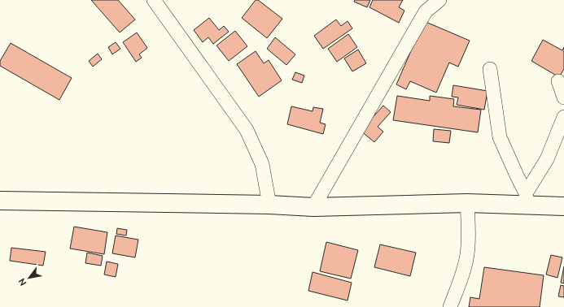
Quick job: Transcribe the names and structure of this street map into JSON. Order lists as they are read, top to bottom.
{
  "north": "bottom left"
}
